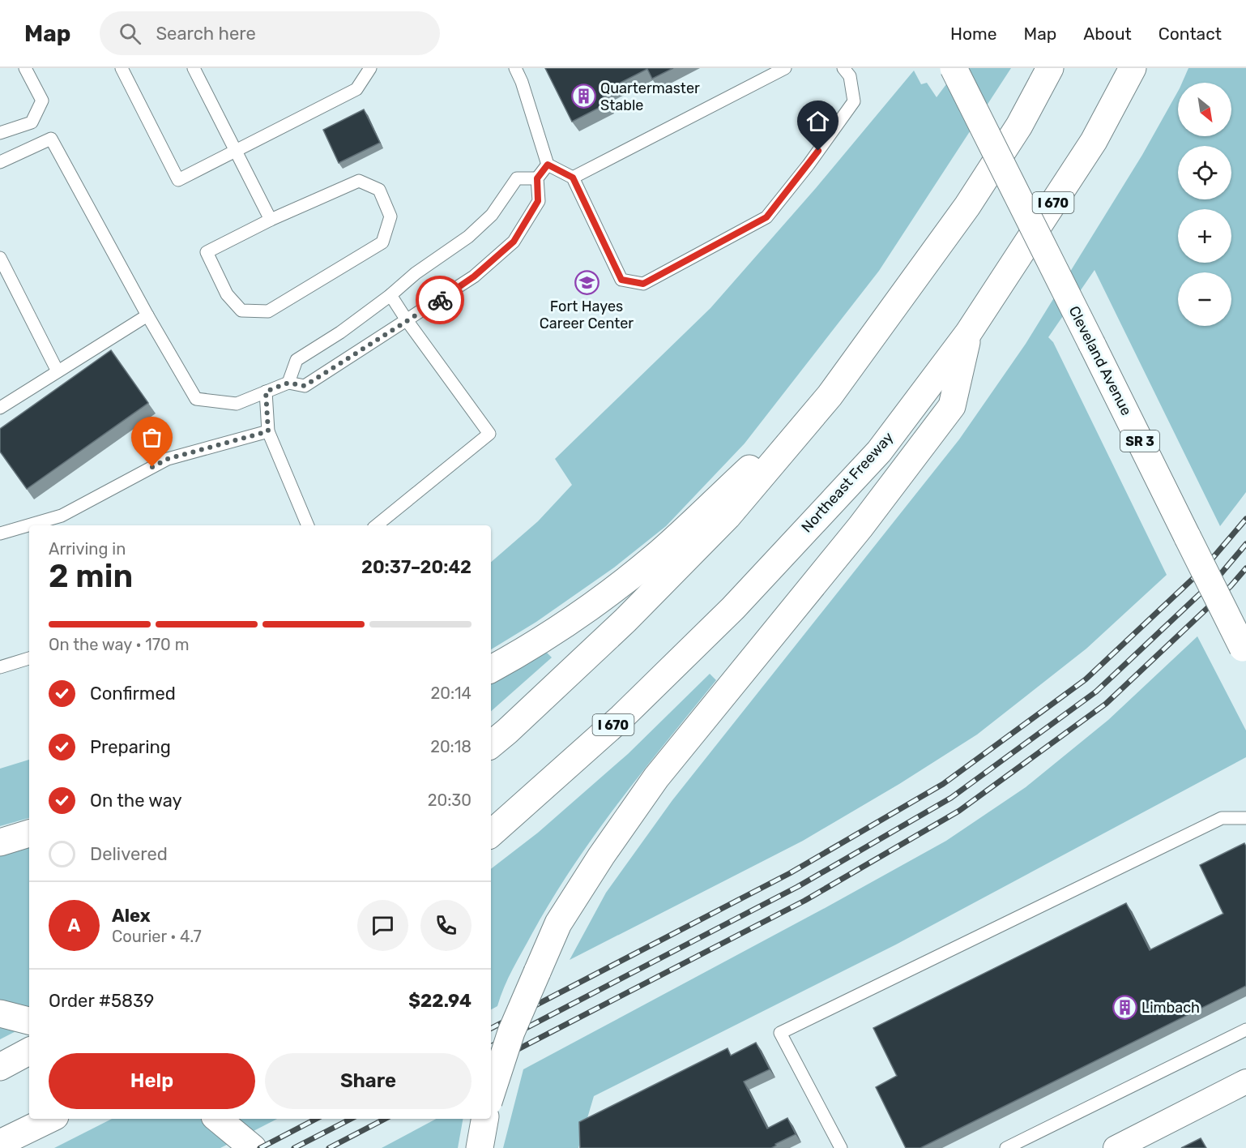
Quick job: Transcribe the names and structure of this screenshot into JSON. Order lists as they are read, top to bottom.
{
  "streets": {
    "main road": [
      "I 670",
      "Cleveland Avenue",
      "SR 3",
      "Northeast Freeway"
    ]
  },
  "places": {
    "building": ["Quartermaster Stable", "Limbach"],
    "school or university": ["Fort Hayes Career Center"]
  },
  "north": "bottom right",
  "page": {
    "header": "Map",
    "search": "Search here",
    "nav": [
      "Home",
      "Map",
      "About",
      "Contact"
    ],
    "map_buttons": ["+", "−"],
    "heading": ["2 min", "Arriving in", "20:37–20:42"],
    "panel": [
      "Alex",
      "Courier · 4.7",
      "Order #5839",
      "$22.94"
    ],
    "bar": "On the way · 170 m",
    "list": [
      ["Confirmed", "20:14"],
      ["Preparing", "20:18"],
      ["On the way", "20:30"],
      "Delivered"
    ],
    "round": "A",
    "buttons": ["Help", "Share"]
  }
}
